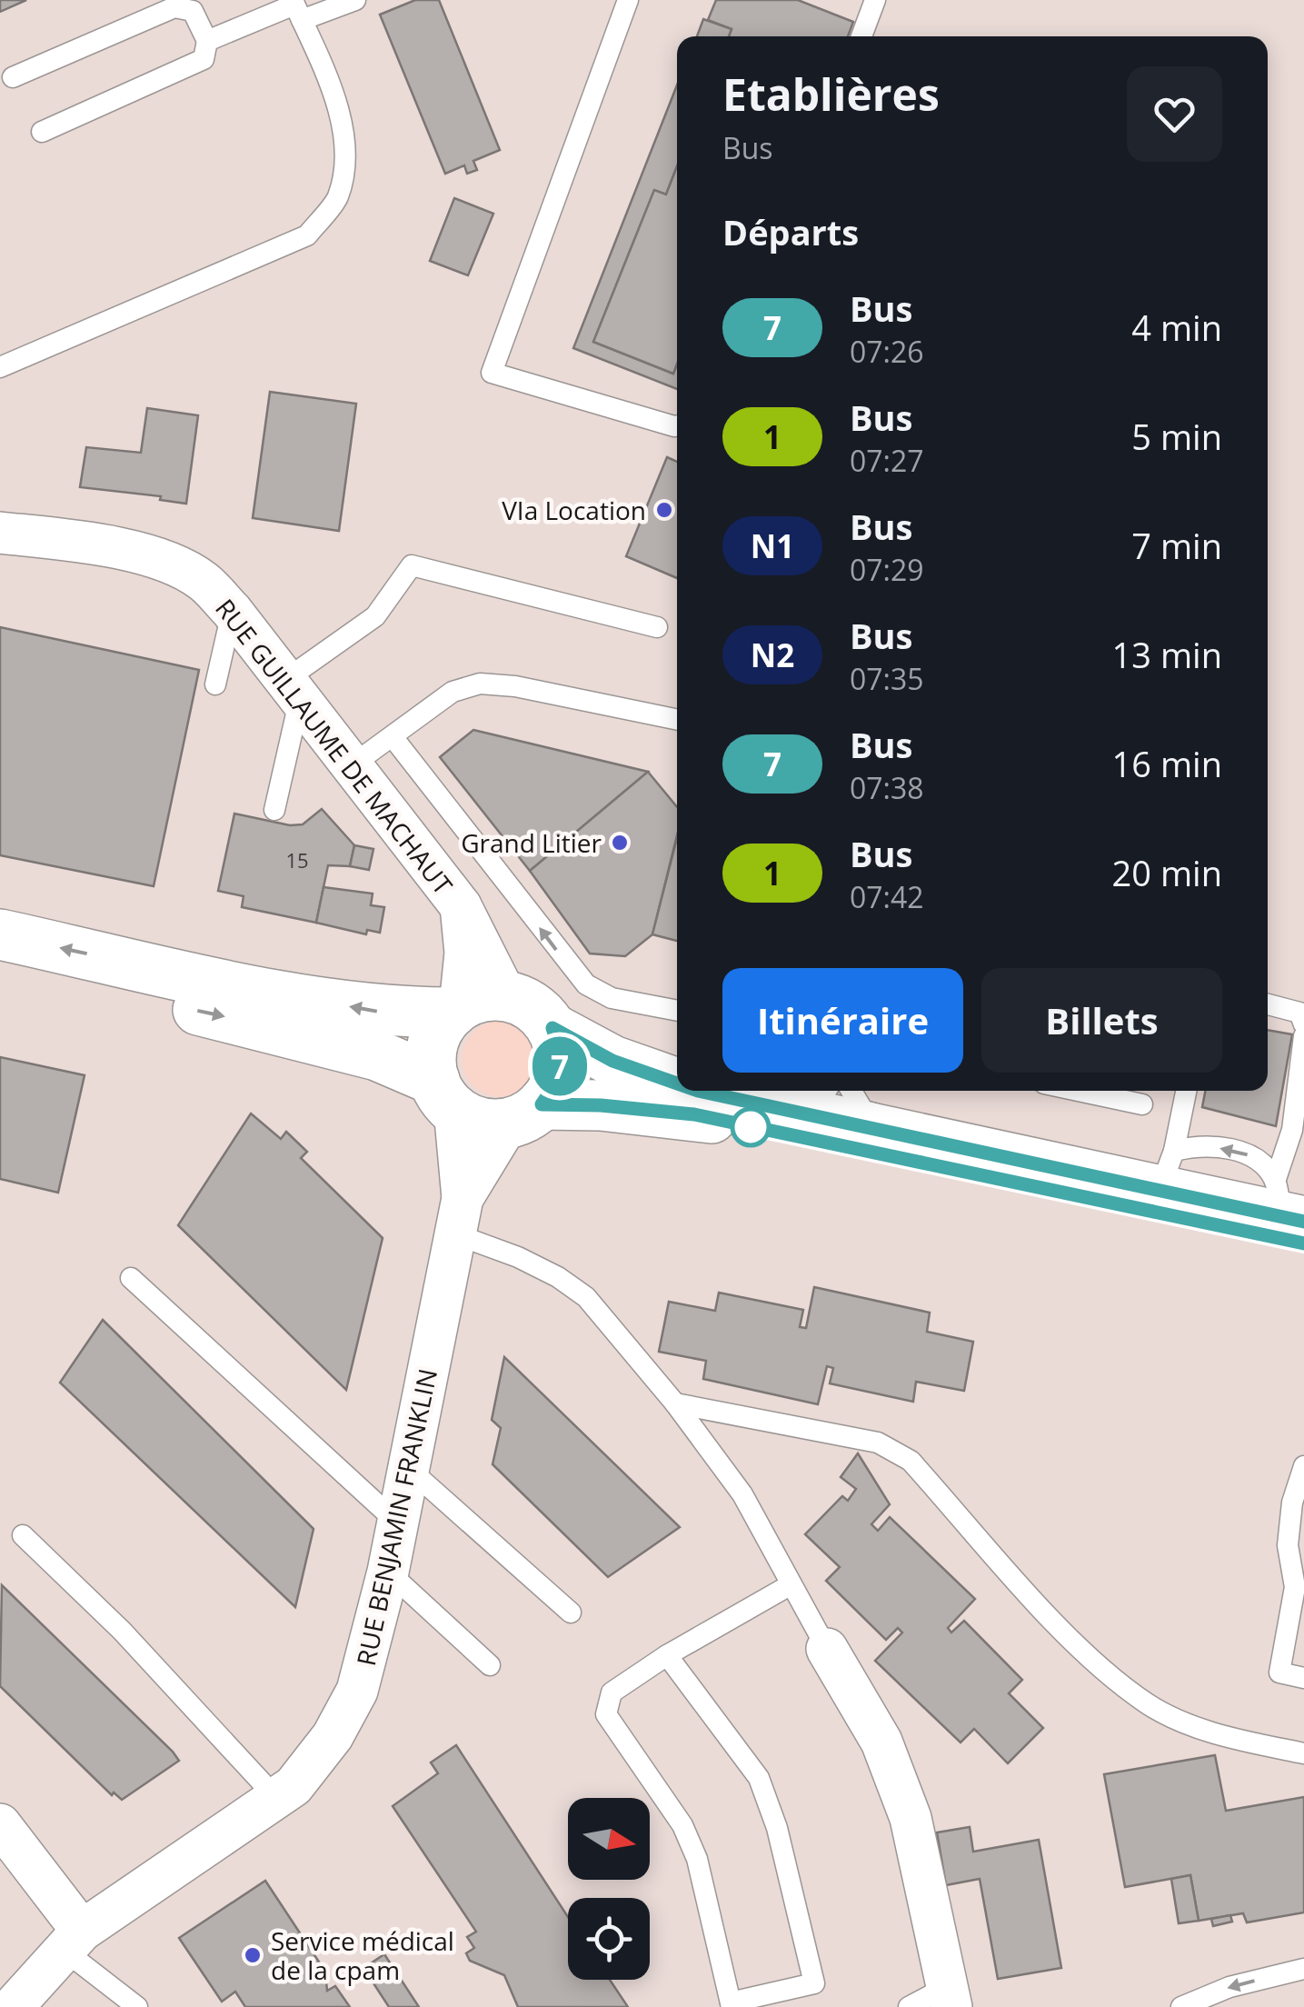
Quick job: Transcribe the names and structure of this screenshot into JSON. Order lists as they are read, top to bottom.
{
  "streets": {
    "street": ["RUE GUILLAUME DE MACHAUT", "RUE BENJAMIN FRANKLIN"]
  },
  "crossings": [
    ["RUE GUILLAUME DE MACHAUT", "RUE BENJAMIN FRANKLIN"]
  ],
  "places": ["VIa Location", "Grand Litier", "Service médical de la cpam"],
  "lines": ["bus line 7"],
  "house_numbers": ["15"],
  "north": "right",
  "page": {
    "on_map": "7",
    "heading": [
      ["Etablières", "Bus"],
      "Départs"
    ],
    "list": [
      {
        "mark": "7",
        "name": "Bus",
        "note": "07:26",
        "value": "4 min"
      },
      {
        "mark": "1",
        "name": "Bus",
        "note": "07:27",
        "value": "5 min"
      },
      {
        "mark": "N1",
        "name": "Bus",
        "note": "07:29",
        "value": "7 min"
      },
      {
        "mark": "N2",
        "name": "Bus",
        "note": "07:35",
        "value": "13 min"
      },
      {
        "mark": "7",
        "name": "Bus",
        "note": "07:38",
        "value": "16 min"
      },
      {
        "mark": "1",
        "name": "Bus",
        "note": "07:42",
        "value": "20 min"
      }
    ],
    "buttons": ["Itinéraire", "Billets"]
  }
}
